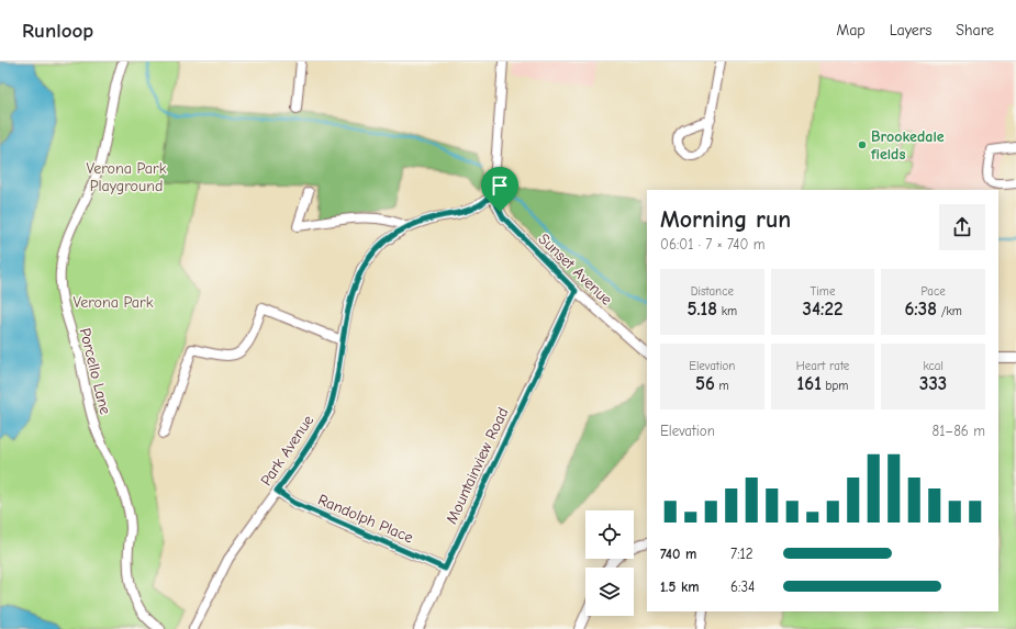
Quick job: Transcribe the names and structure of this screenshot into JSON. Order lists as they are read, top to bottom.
{
  "streets": {
    "street": [
      "Sunset Avenue",
      "Porcello Lane",
      "Park Avenue",
      "Mountainview Road",
      "Randolph Place"
    ]
  },
  "crossings": [
    ["Sunset Avenue", "Park Avenue"],
    ["Sunset Avenue", "Mountainview Road"],
    ["Park Avenue", "Randolph Place"],
    ["Mountainview Road", "Randolph Place"]
  ],
  "parks": ["Verona Park Playground", "Verona Park"],
  "places": ["Brookedale fields"],
  "page": {
    "header": "Runloop",
    "nav": ["Map", "Layers", "Share"],
    "heading": ["Morning run", "06:01 · 7 × 740 m"],
    "stats": [
      ["Distance", "5.18 km"],
      ["Time", "34:22"],
      ["Pace", "6:38 /km"],
      ["Elevation", "56 m"],
      ["Heart rate", "161 bpm"],
      ["kcal", "333"]
    ],
    "chart": ["Elevation", "81–86 m"],
    "list": [
      {
        "name": "740 m",
        "note": "7:12"
      },
      {
        "name": "1.5 km",
        "note": "6:34"
      }
    ]
  }
}
